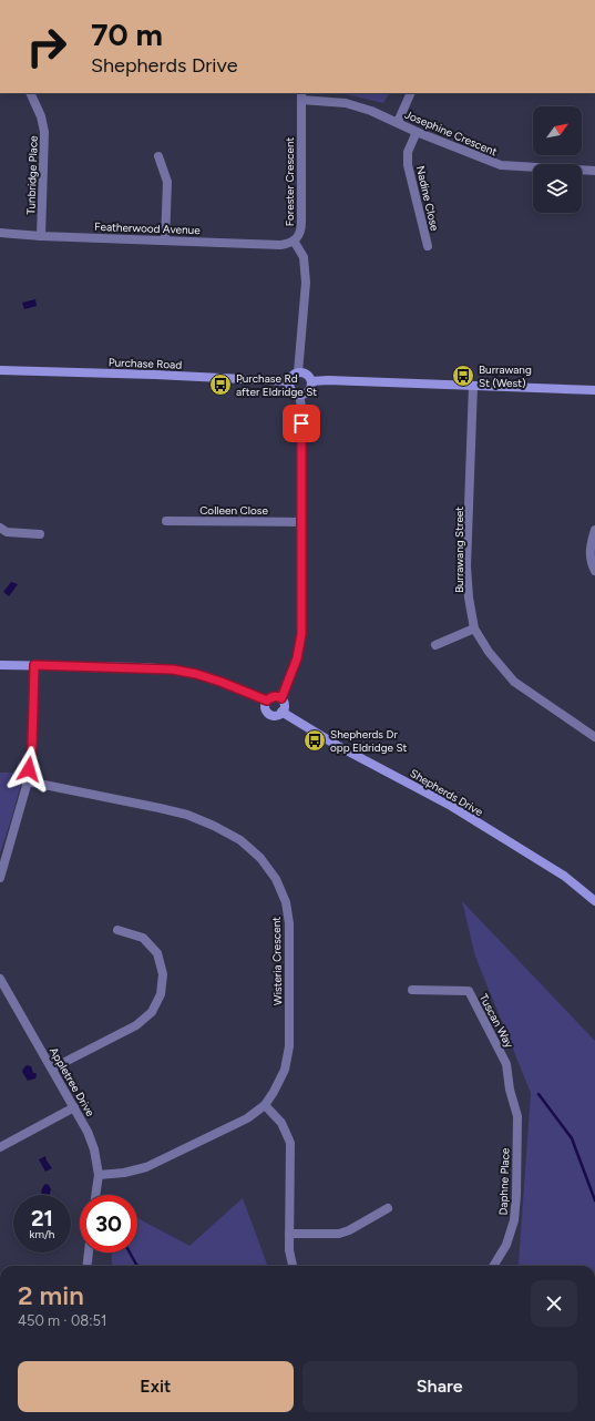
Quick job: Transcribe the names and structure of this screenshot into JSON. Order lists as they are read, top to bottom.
{
  "streets": {
    "main road": ["Purchase Road", "Shepherds Drive"],
    "street": [
      "Josephine Crescent",
      "Tunbridge Place",
      "Forester Crescent",
      "Nadine Close",
      "Featherwood Avenue",
      "Colleen Close",
      "Burrawang Street",
      "Wisteria Crescent",
      "Tuscan Way",
      "Appletree Drive",
      "Daphne Place"
    ]
  },
  "crossings": [
    ["Josephine Crescent", "Forester Crescent"],
    ["Josephine Crescent", "Nadine Close"],
    ["Tunbridge Place", "Featherwood Avenue"],
    ["Forester Crescent", "Featherwood Avenue"],
    ["Forester Crescent", "Purchase Road"],
    ["Wisteria Crescent", "Appletree Drive"],
    ["Tuscan Way", "Daphne Place"]
  ],
  "places": {
    "bus stop": ["Burrawang St (West)", "Purchase Rd after Eldridge St", "Shepherds Dr opp Eldridge St"]
  },
  "north": "top right",
  "page": {
    "turn": ["70 m", "Shepherds Drive"],
    "speed": "21 km/h",
    "limit": "30",
    "heading": ["2 min", "450 m · 08:51"],
    "buttons": ["Exit", "Share"]
  }
}
